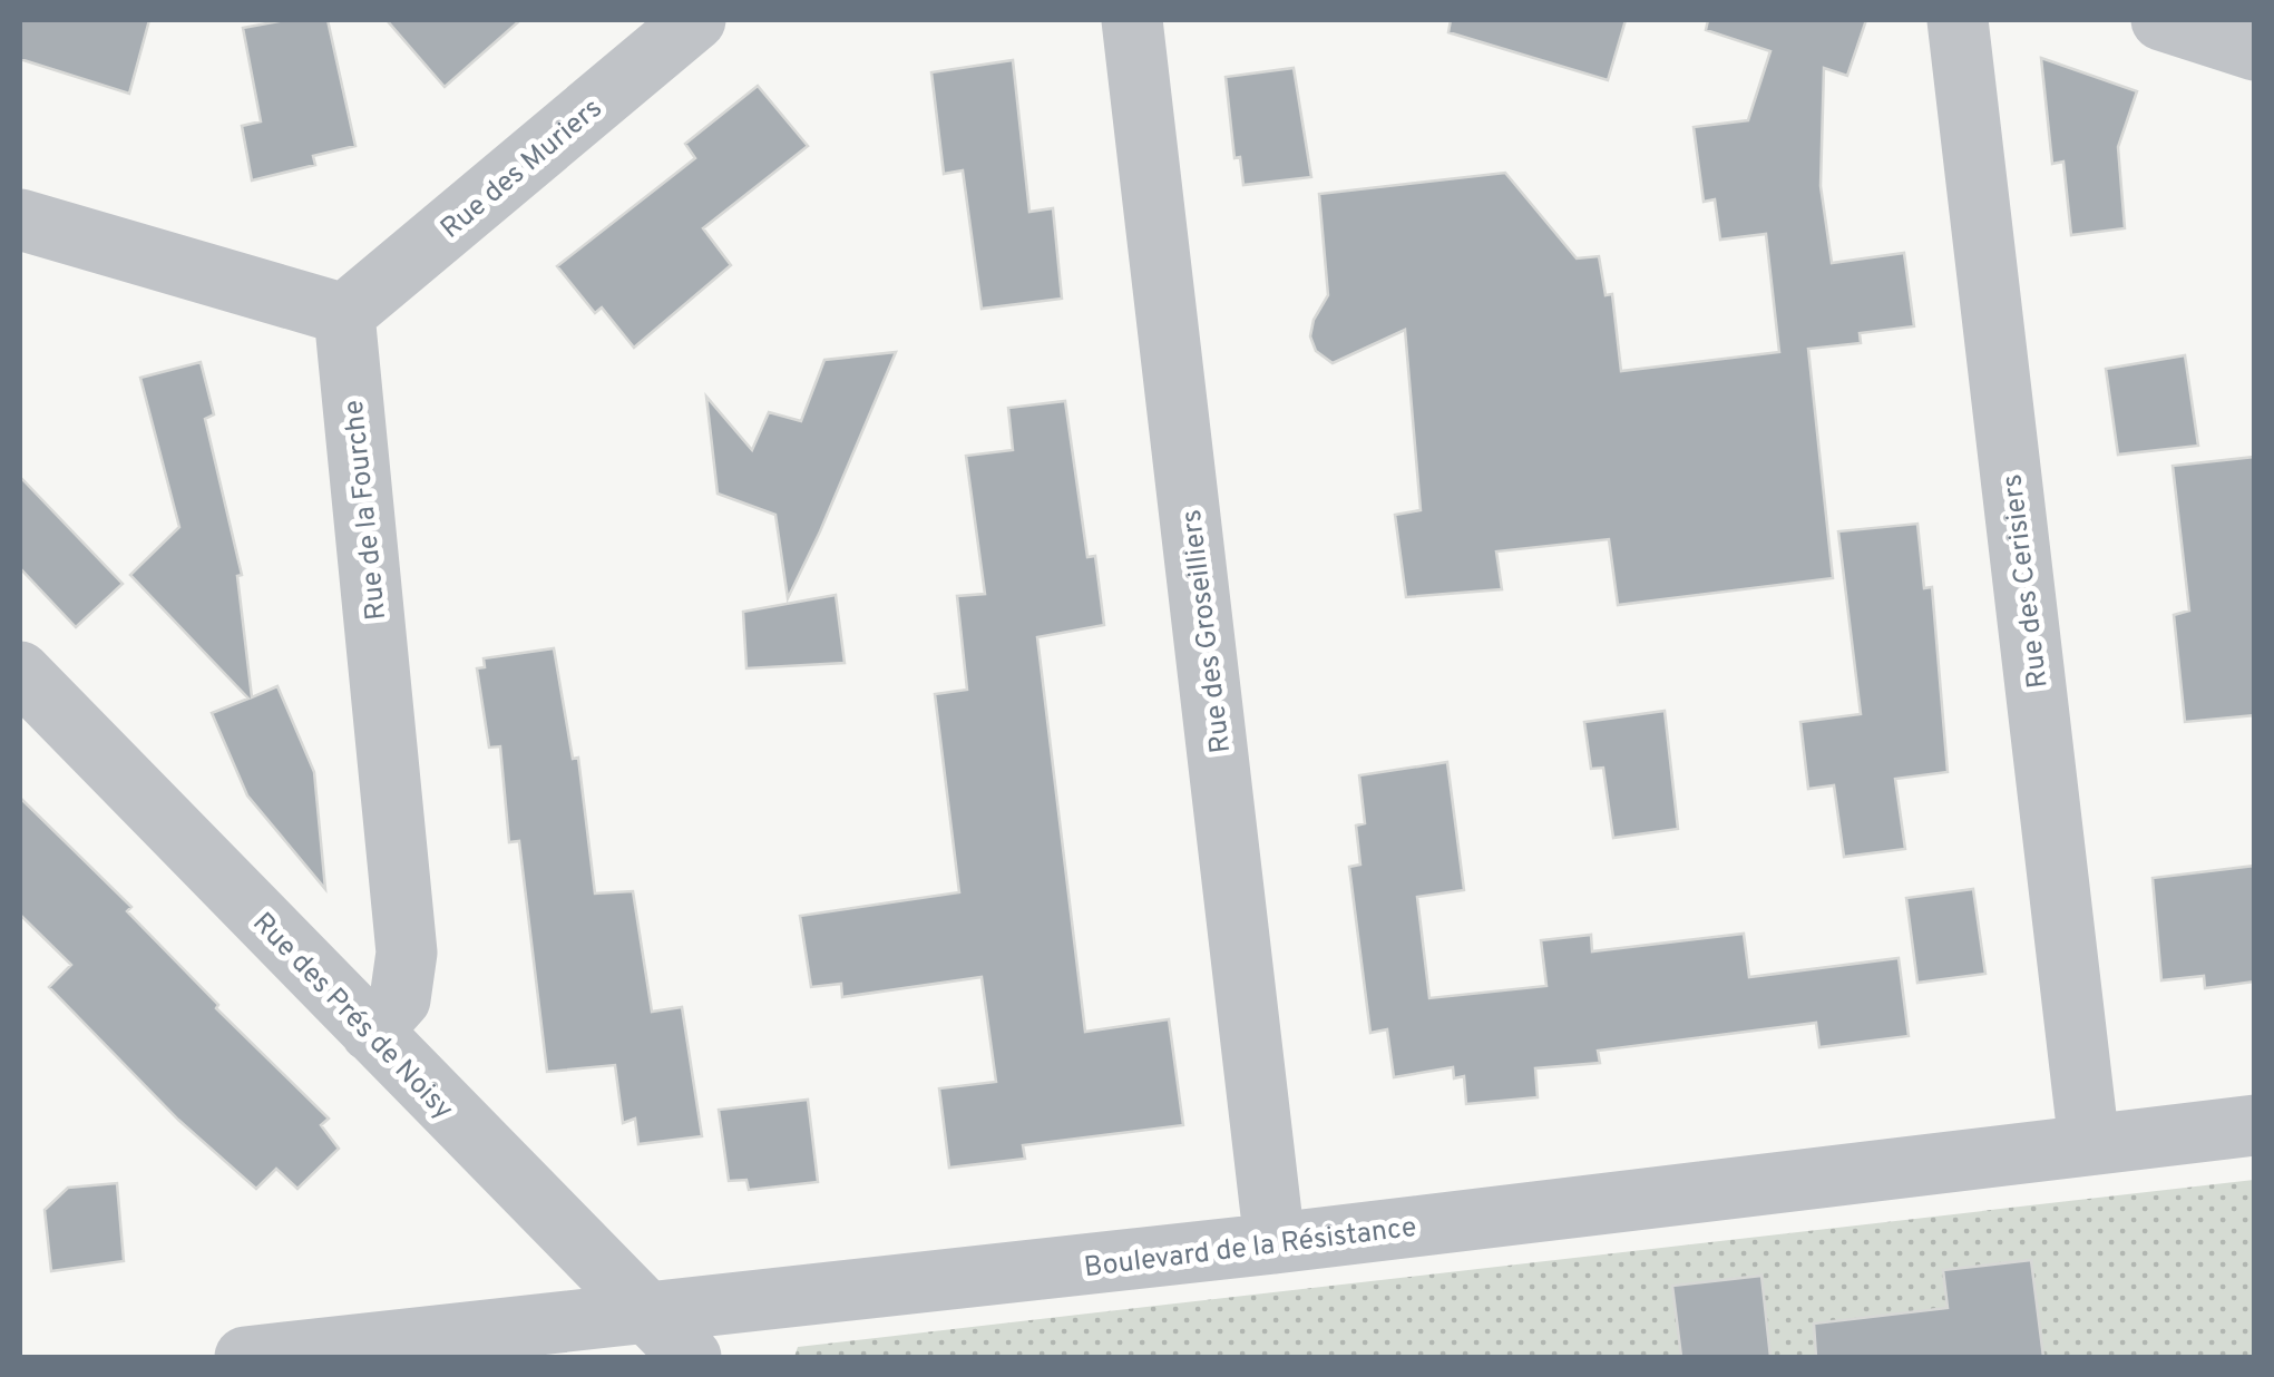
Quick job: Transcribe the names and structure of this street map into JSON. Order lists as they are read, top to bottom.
{
  "streets": {
    "street": [
      "Rue des Muriers",
      "Rue de la Fourche",
      "Rue des Cerisiers",
      "Rue des Groseilliers",
      "Rue des Prés de Noisy",
      "Boulevard de la Résistance"
    ]
  },
  "crossings": [
    ["Rue des Muriers", "Rue de la Fourche"],
    ["Rue de la Fourche", "Rue des Prés de Noisy"],
    ["Rue des Cerisiers", "Boulevard de la Résistance"],
    ["Rue des Groseilliers", "Boulevard de la Résistance"],
    ["Rue des Prés de Noisy", "Boulevard de la Résistance"]
  ]
}
